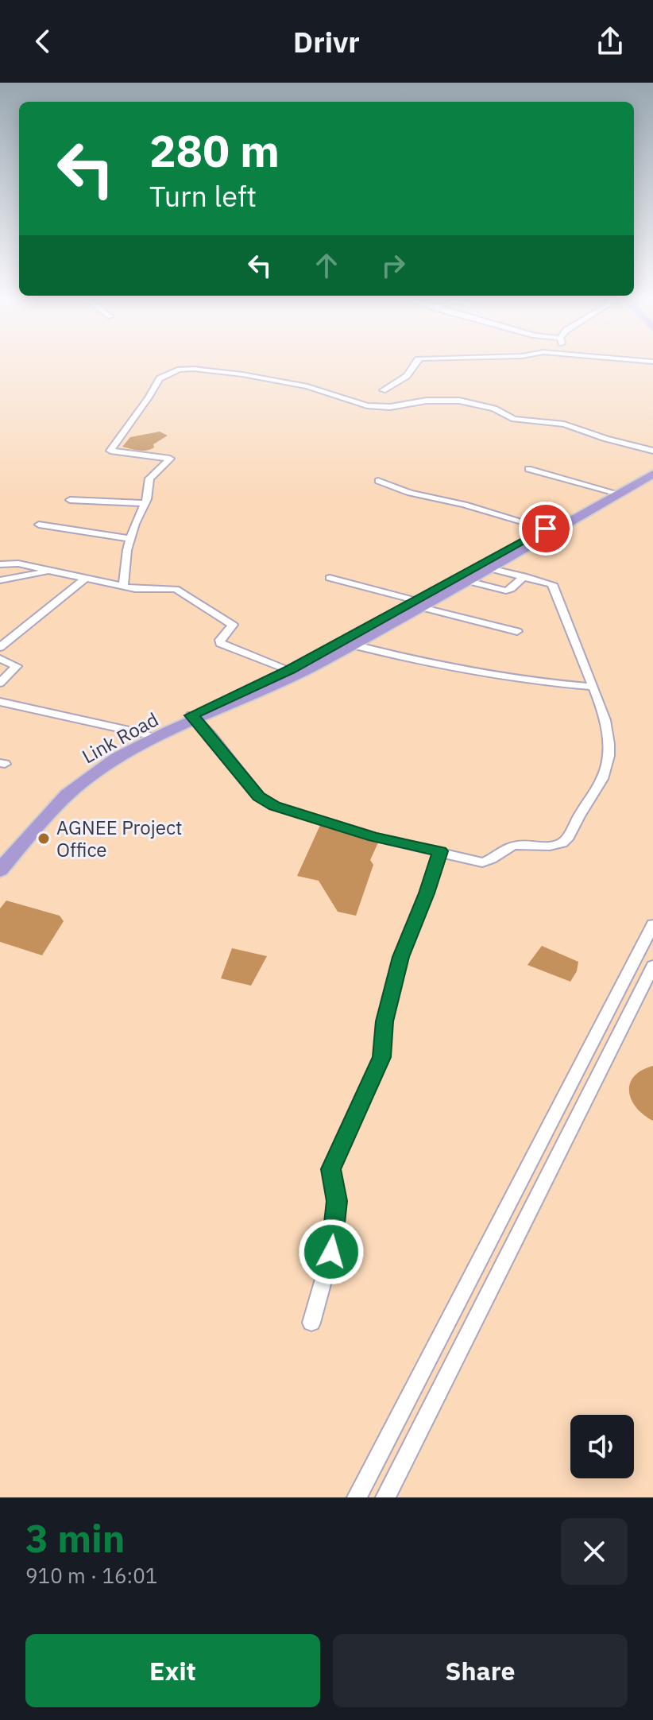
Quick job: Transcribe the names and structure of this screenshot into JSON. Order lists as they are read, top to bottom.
{
  "streets": {
    "highway": ["Link Road"]
  },
  "places": ["AGNEE Project Office"],
  "page": {
    "header": "Drivr",
    "turn": ["280 m", "Turn left"],
    "heading": ["3 min", "910 m · 16:01"],
    "buttons": ["Exit", "Share"]
  }
}
